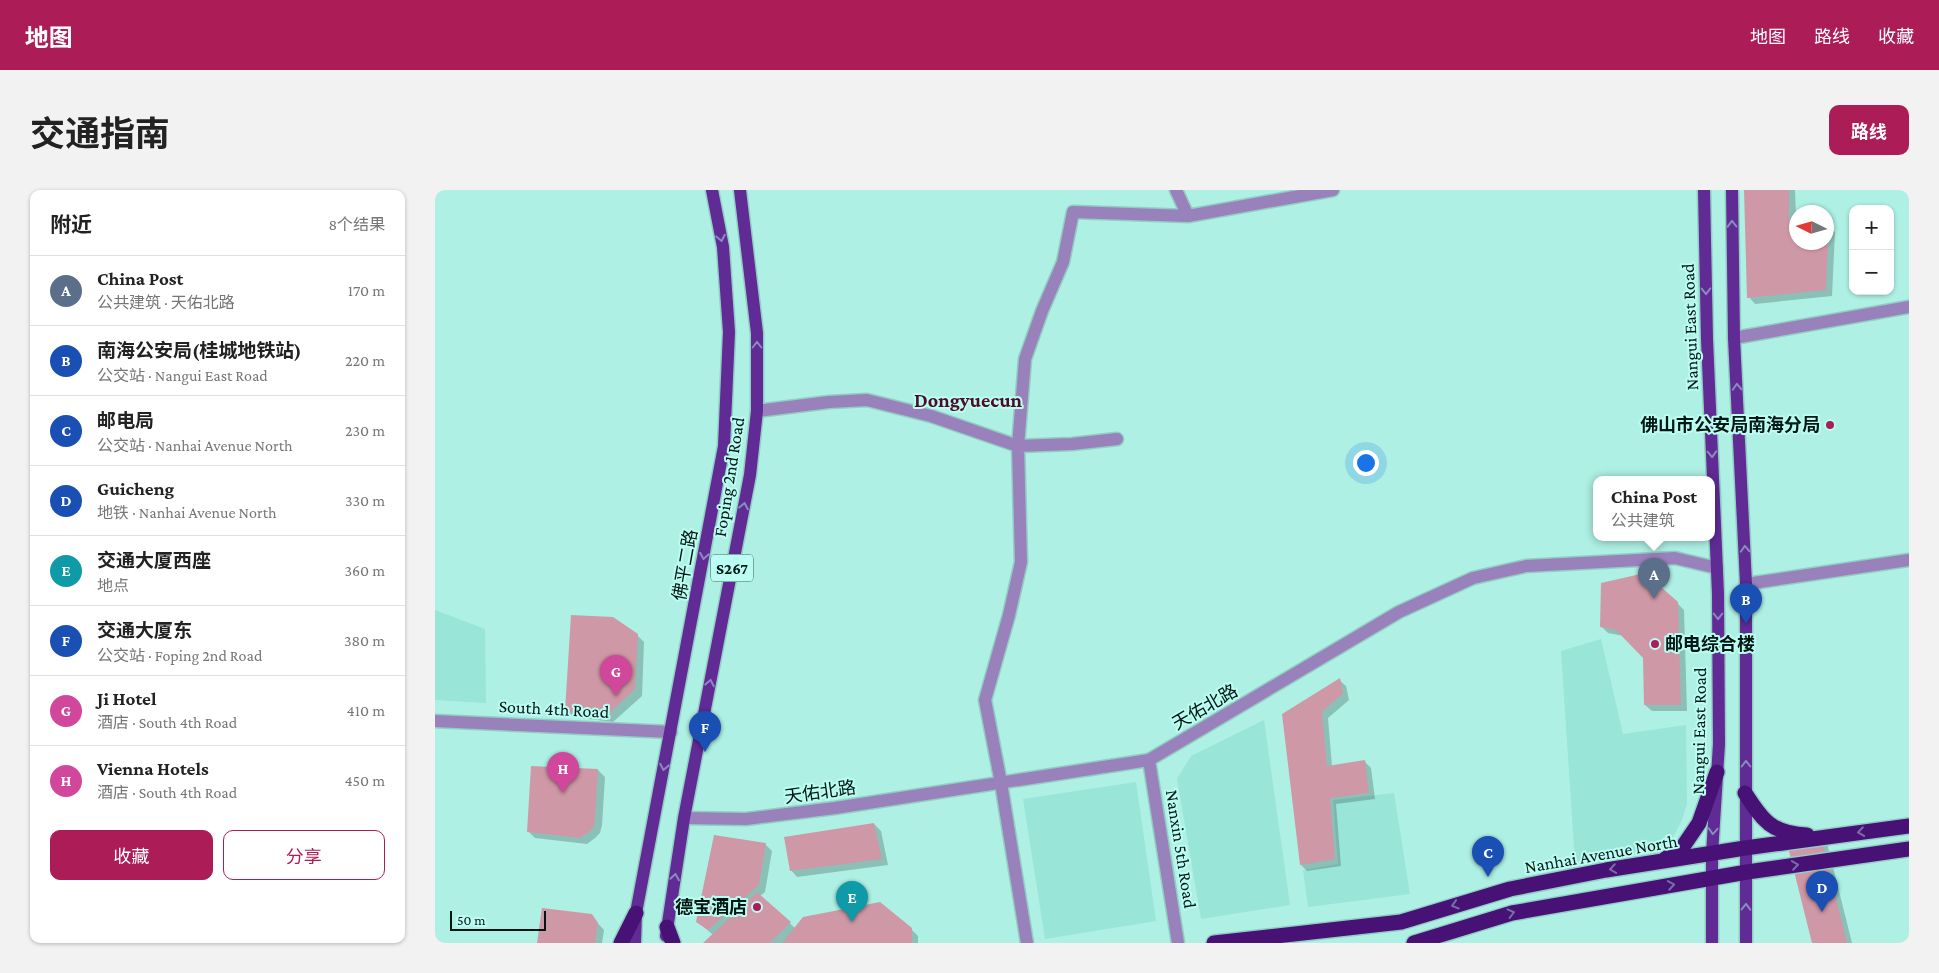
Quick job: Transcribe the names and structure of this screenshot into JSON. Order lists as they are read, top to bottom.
{
  "streets": {
    "highway": ["Nanhai Avenue North"],
    "main road": [
      "Nangui East Road",
      "Foping 2nd Road",
      "佛平二路",
      "S267"
    ],
    "street": ["天佑北路", "South 4th Road", "Nanxin 5th Road"]
  },
  "crossings": [
    ["Nangui East Road", "天佑北路"],
    ["Nangui East Road", "Nanhai Avenue North"],
    ["Foping 2nd Road", "天佑北路"],
    ["佛平二路", "South 4th Road"],
    ["天佑北路", "Nanxin 5th Road"]
  ],
  "one_way": ["Foping 2nd Road", "佛平二路"],
  "districts": ["Dongyuecun"],
  "places": ["佛山市公安局南海分局", "邮电综合楼", "德宝酒店"],
  "scale_bar": "50 m",
  "north": "left",
  "page": {
    "header": "地图",
    "nav": ["地图", "路线", "收藏"],
    "title": "交通指南",
    "buttons": [
      "路线",
      ["收藏", "分享"]
    ],
    "heading": ["附近", "8个结果"],
    "map_buttons": ["+", "−"],
    "list": [
      {
        "mark": "A",
        "name": "China Post",
        "note": "公共建筑 · 天佑北路",
        "value": "170 m"
      },
      {
        "mark": "B",
        "name": "南海公安局(桂城地铁站)",
        "note": "公交站 · Nangui East Road",
        "value": "220 m"
      },
      {
        "mark": "C",
        "name": "邮电局",
        "note": "公交站 · Nanhai Avenue North",
        "value": "230 m"
      },
      {
        "mark": "D",
        "name": "Guicheng",
        "note": "地铁 · Nanhai Avenue North",
        "value": "330 m"
      },
      {
        "mark": "E",
        "name": "交通大厦西座",
        "note": "地点",
        "value": "360 m"
      },
      {
        "mark": "F",
        "name": "交通大厦东",
        "note": "公交站 · Foping 2nd Road",
        "value": "380 m"
      },
      {
        "mark": "G",
        "name": "Ji Hotel",
        "note": "酒店 · South 4th Road",
        "value": "410 m"
      },
      {
        "mark": "H",
        "name": "Vienna Hotels",
        "note": "酒店 · South 4th Road",
        "value": "450 m"
      }
    ],
    "popup": ["China Post", "公共建筑"],
    "pins": [
      "A",
      "B",
      "G",
      "F",
      "H",
      "C",
      "D",
      "E"
    ],
    "scale": "50 m"
  }
}
